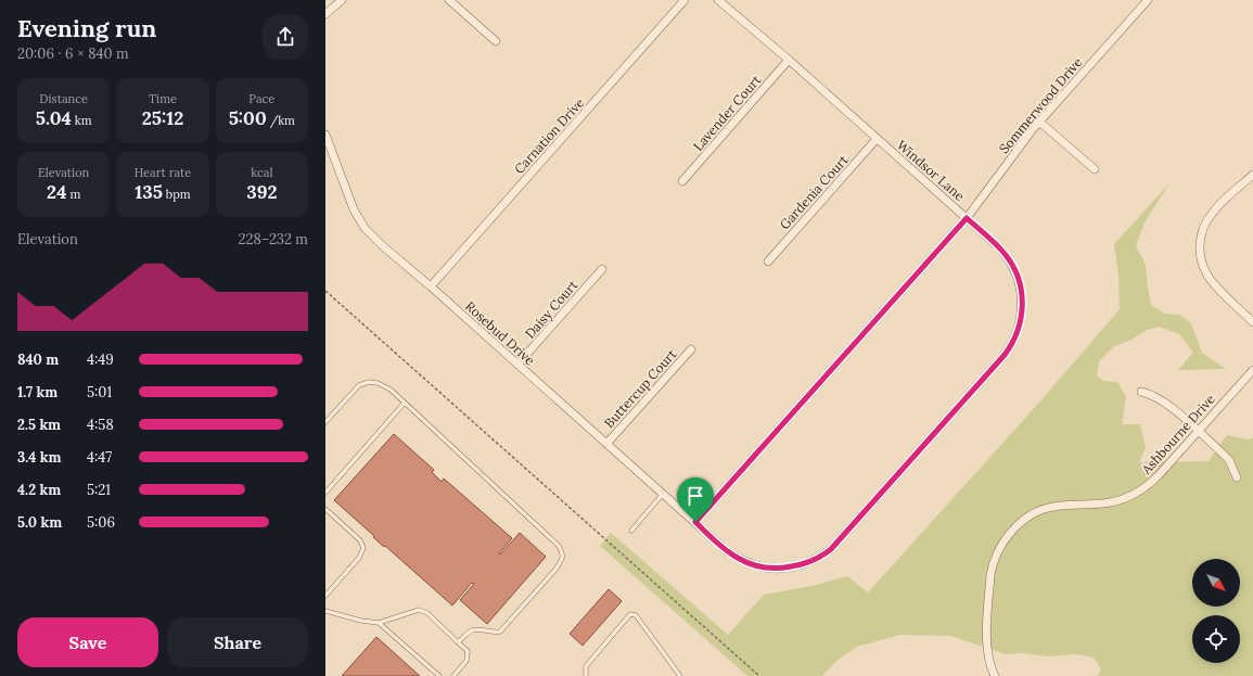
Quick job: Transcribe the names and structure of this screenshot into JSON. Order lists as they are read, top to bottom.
{
  "streets": {
    "street": [
      "Sommerwood Drive",
      "Lavender Court",
      "Carnation Drive",
      "Windsor Lane",
      "Gardenia Court",
      "Daisy Court",
      "Rosebud Drive",
      "Buttercup Court",
      "Ashbourne Drive"
    ]
  },
  "crossings": [
    ["Sommerwood Drive", "Windsor Lane"],
    ["Sommerwood Drive", "Rosebud Drive"],
    ["Lavender Court", "Windsor Lane"],
    ["Carnation Drive", "Rosebud Drive"],
    ["Windsor Lane", "Gardenia Court"],
    ["Windsor Lane", "Rosebud Drive"],
    ["Daisy Court", "Rosebud Drive"],
    ["Rosebud Drive", "Buttercup Court"]
  ],
  "north": "bottom right",
  "page": {
    "heading": ["Evening run", "20:06 · 6 × 840 m"],
    "stats": [
      ["Distance", "5.04 km"],
      ["Time", "25:12"],
      ["Pace", "5:00 /km"],
      ["Elevation", "24 m"],
      ["Heart rate", "135 bpm"],
      ["kcal", "392"]
    ],
    "chart": ["Elevation", "228–232 m"],
    "list": [
      {
        "name": "840 m",
        "note": "4:49"
      },
      {
        "name": "1.7 km",
        "note": "5:01"
      },
      {
        "name": "2.5 km",
        "note": "4:58"
      },
      {
        "name": "3.4 km",
        "note": "4:47"
      },
      {
        "name": "4.2 km",
        "note": "5:21"
      },
      {
        "name": "5.0 km",
        "note": "5:06"
      }
    ],
    "buttons": ["Save", "Share"]
  }
}
